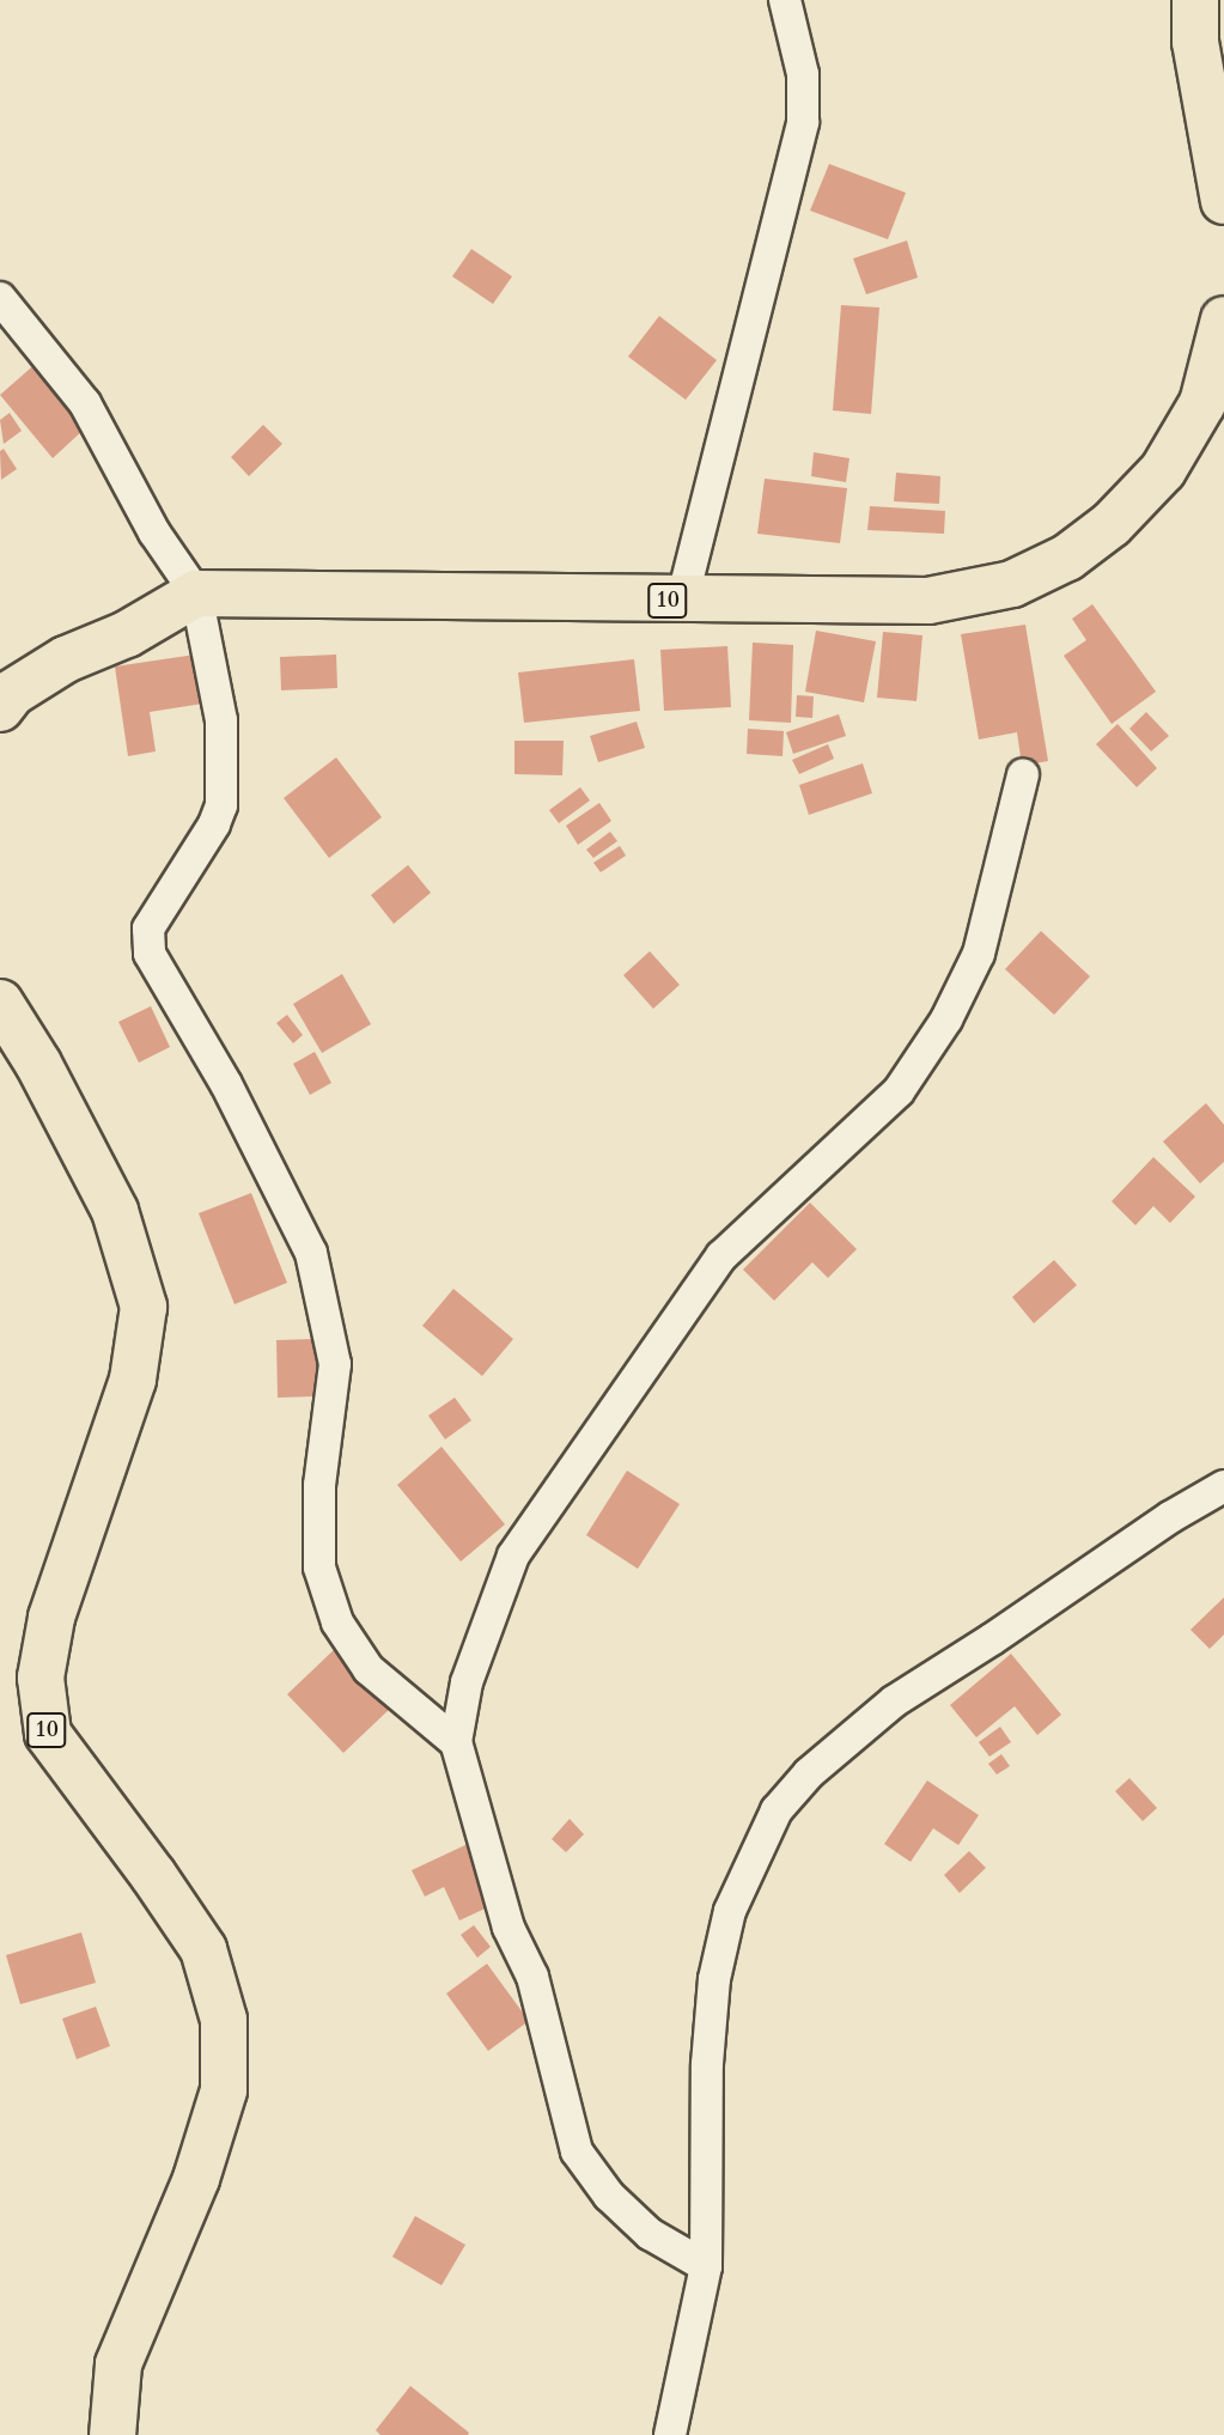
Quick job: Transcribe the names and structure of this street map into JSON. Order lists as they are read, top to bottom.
{
  "streets": {
    "main road": ["10"]
  }
}
